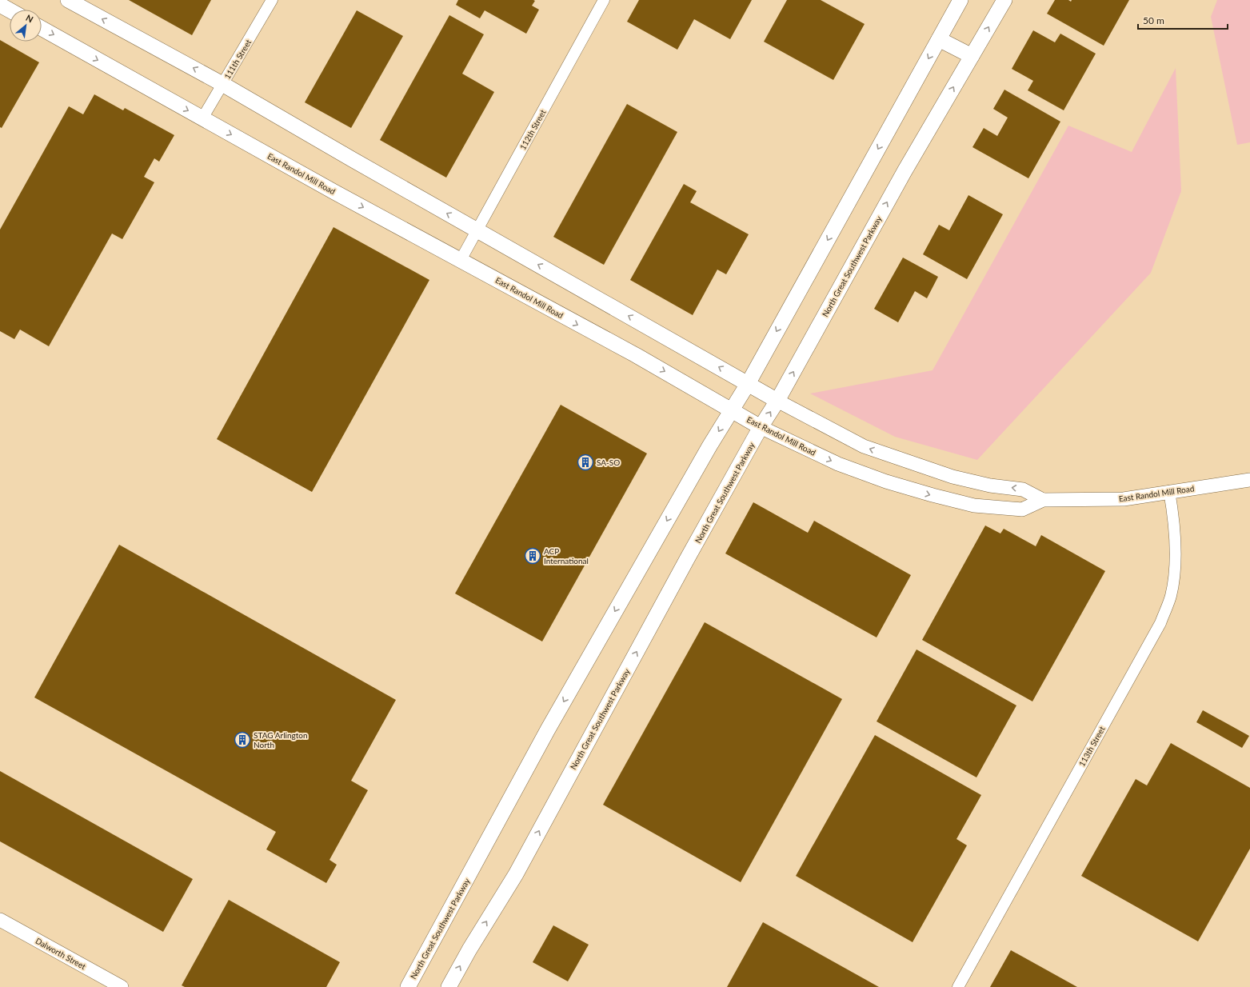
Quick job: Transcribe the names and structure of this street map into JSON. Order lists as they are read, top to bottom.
{
  "streets": {
    "main road": ["East Randol Mill Road", "North Great Southwest Parkway"],
    "street": [
      "111th Street",
      "112th Street",
      "113th Street",
      "Dalworth Street"
    ]
  },
  "crossings": [
    ["111th Street", "East Randol Mill Road"],
    ["112th Street", "East Randol Mill Road"],
    ["East Randol Mill Road", "North Great Southwest Parkway"],
    ["East Randol Mill Road", "113th Street"]
  ],
  "places": {
    "building": ["SA-SO", "ACP International", "STAG Arlington North"]
  },
  "scale_bar": "50 m",
  "north": "top right"
}
